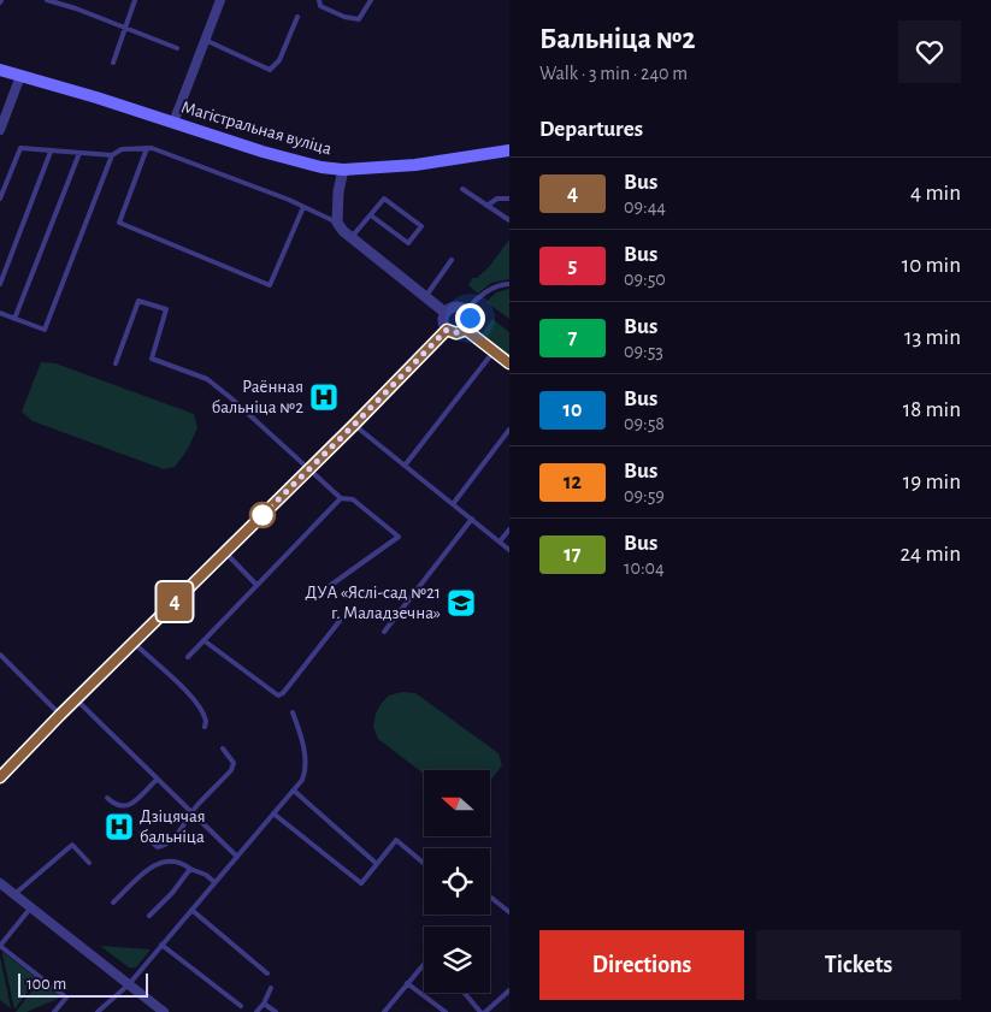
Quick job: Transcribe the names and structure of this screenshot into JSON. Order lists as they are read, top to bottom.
{
  "streets": {
    "main road": ["Магістральная вуліца"]
  },
  "places": {
    "hospital": ["Раённая бальніца №2", "Дзіцячая бальніца"],
    "school or university": ["ДУА «Яслі-сад №21 г. Маладзечна»"]
  },
  "lines": ["bus line 4"],
  "scale_bar": "100 m",
  "north": "left",
  "page": {
    "on_map": "4",
    "heading": [
      ["Бальніца №2", "Walk · 3 min · 240 m"],
      "Departures"
    ],
    "list": [
      {
        "mark": "4",
        "name": "Bus",
        "note": "09:44",
        "value": "4 min"
      },
      {
        "mark": "5",
        "name": "Bus",
        "note": "09:50",
        "value": "10 min"
      },
      {
        "mark": "7",
        "name": "Bus",
        "note": "09:53",
        "value": "13 min"
      },
      {
        "mark": "10",
        "name": "Bus",
        "note": "09:58",
        "value": "18 min"
      },
      {
        "mark": "12",
        "name": "Bus",
        "note": "09:59",
        "value": "19 min"
      },
      {
        "mark": "17",
        "name": "Bus",
        "note": "10:04",
        "value": "24 min"
      }
    ],
    "buttons": ["Directions", "Tickets"],
    "scale": "100 m"
  }
}
